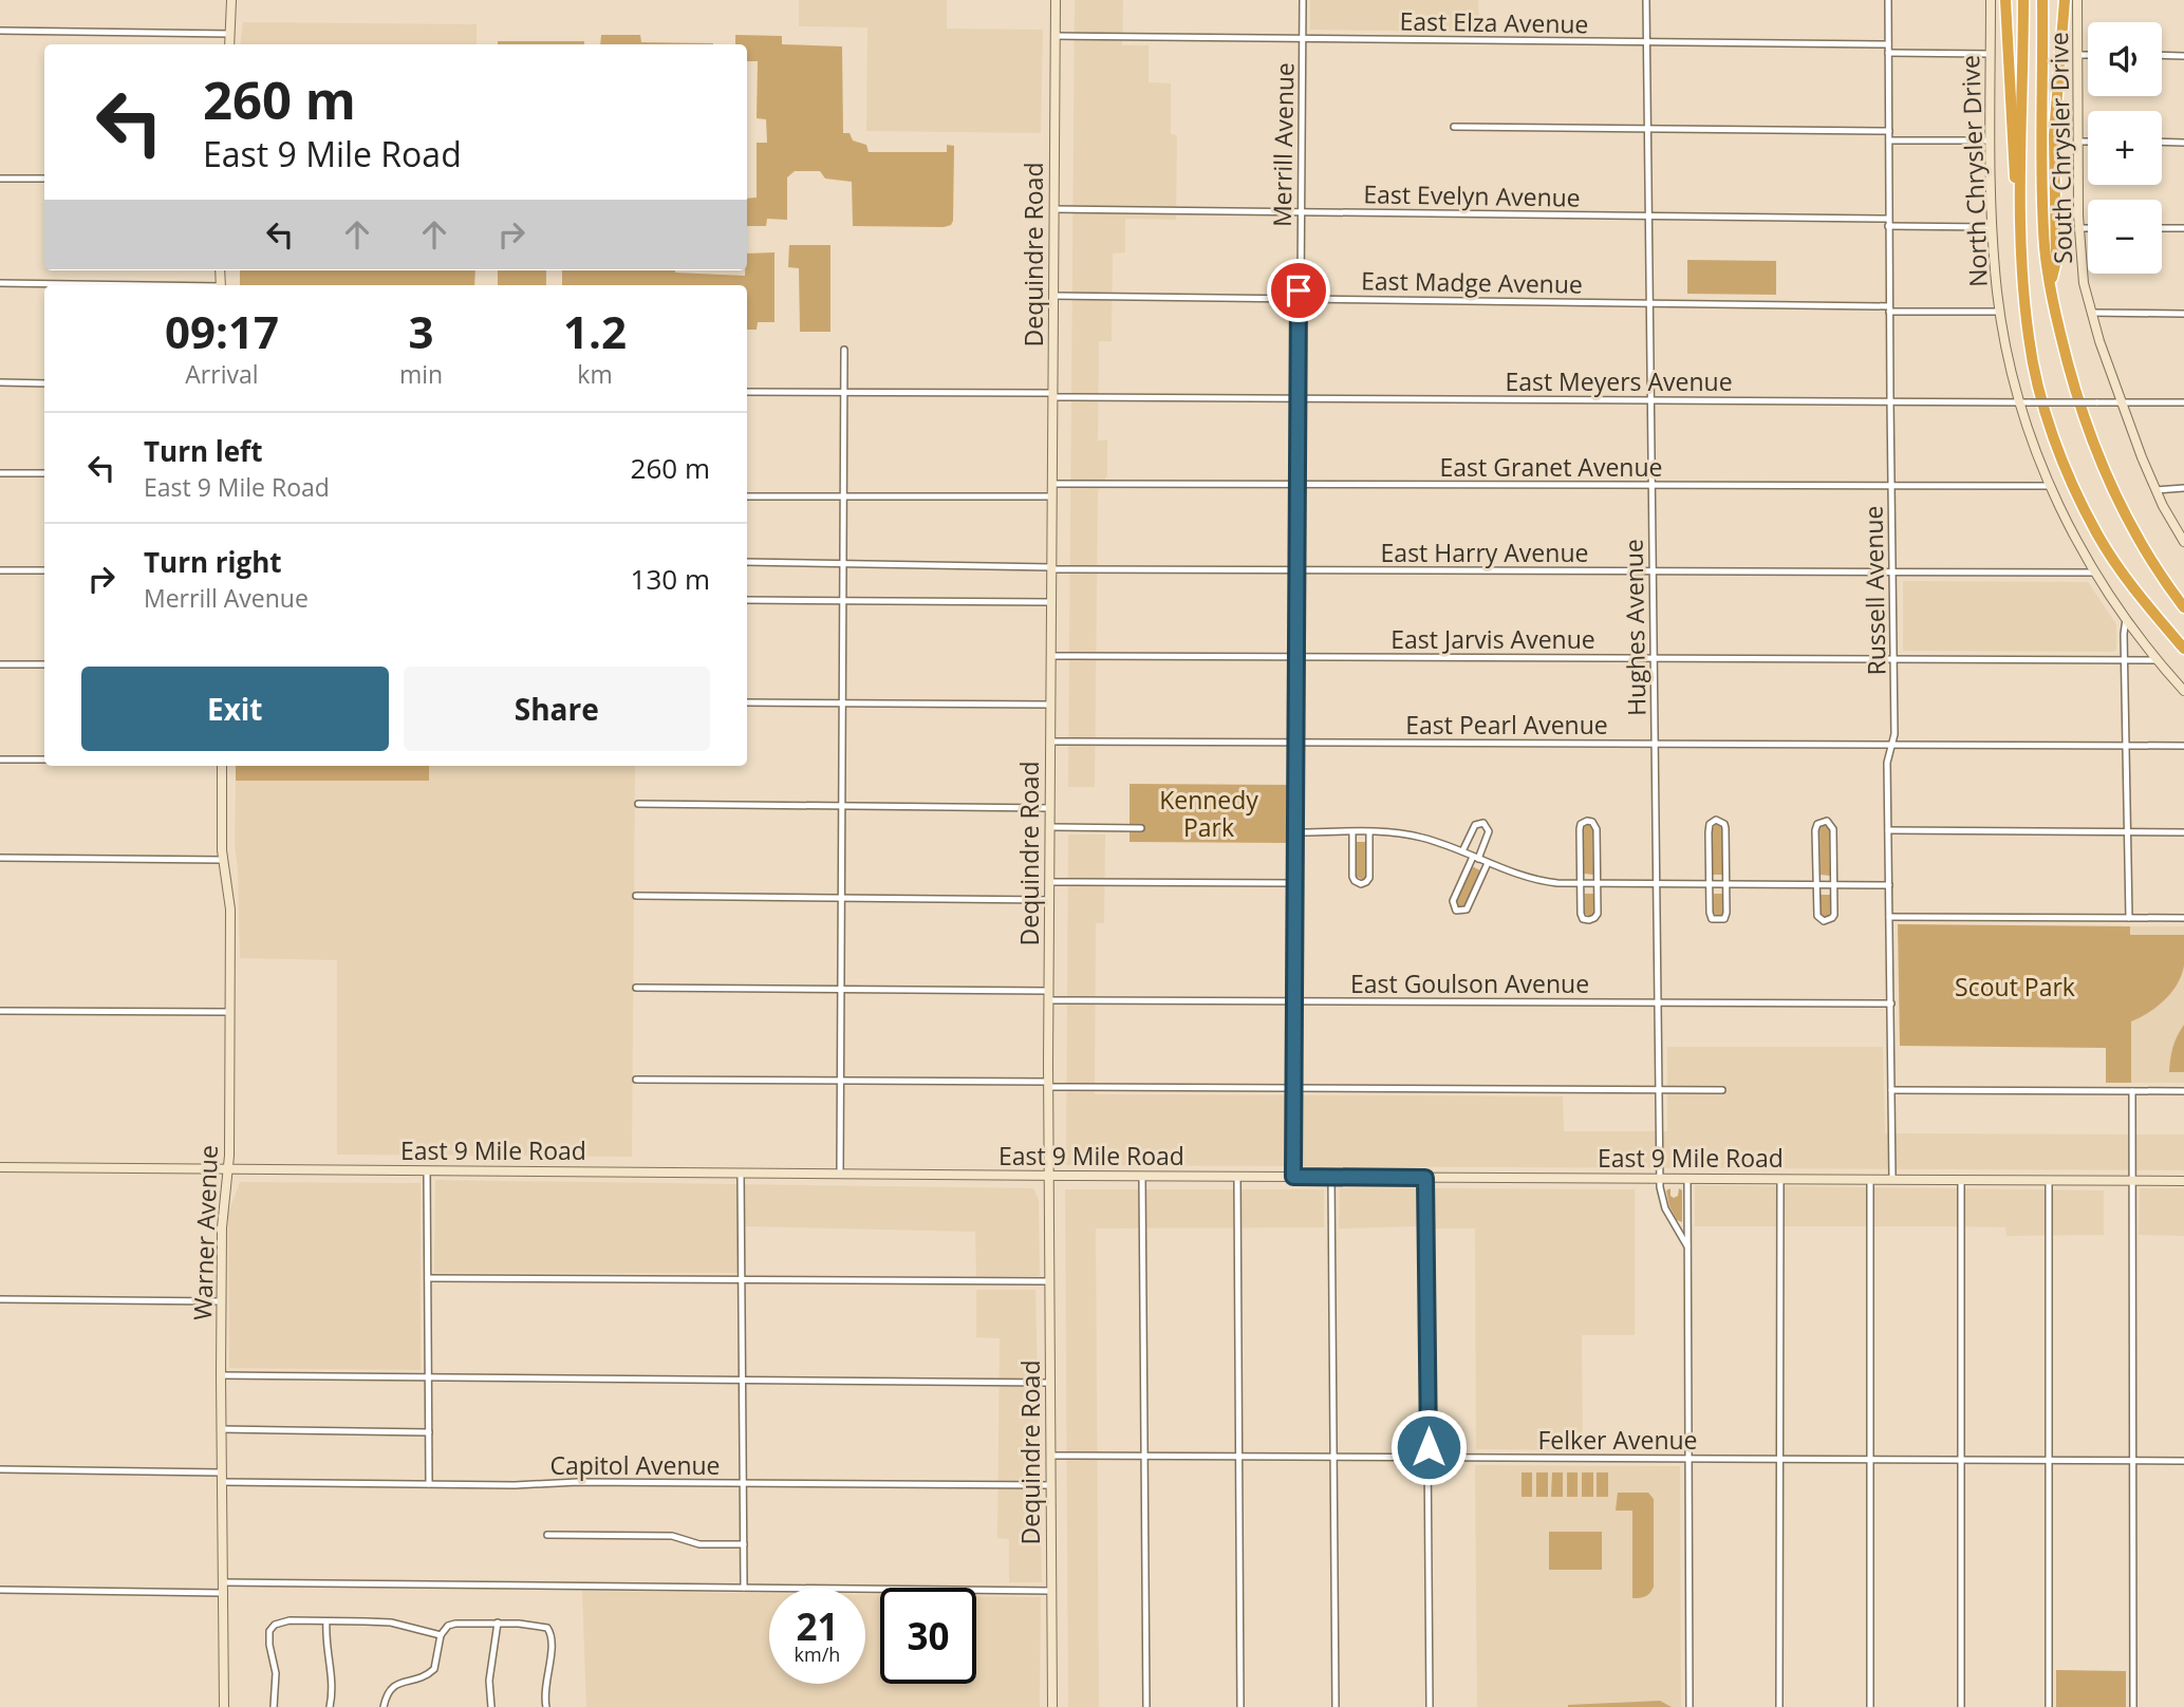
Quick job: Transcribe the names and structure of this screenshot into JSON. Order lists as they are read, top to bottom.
{
  "streets": {
    "main road": [
      "South Chrysler Drive",
      "North Chrysler Drive",
      "Dequindre Road",
      "East 9 Mile Road",
      "Warner Avenue"
    ],
    "street": [
      "East Elza Avenue",
      "Merrill Avenue",
      "East Evelyn Avenue",
      "East Madge Avenue",
      "East Meyers Avenue",
      "East Granet Avenue",
      "East Harry Avenue",
      "Russell Avenue",
      "Hughes Avenue",
      "East Jarvis Avenue",
      "East Pearl Avenue",
      "East Goulson Avenue",
      "Felker Avenue",
      "Capitol Avenue"
    ]
  },
  "crossings": [
    ["East Elza Avenue", "Merrill Avenue"],
    ["East Elza Avenue", "Dequindre Road"],
    ["East Elza Avenue", "Russell Avenue"],
    ["East Elza Avenue", "Hughes Avenue"],
    ["Merrill Avenue", "East Evelyn Avenue"],
    ["Merrill Avenue", "East Madge Avenue"],
    ["Merrill Avenue", "East Meyers Avenue"],
    ["Merrill Avenue", "East Granet Avenue"],
    ["Merrill Avenue", "East Harry Avenue"],
    ["Merrill Avenue", "East Jarvis Avenue"],
    ["Merrill Avenue", "East Pearl Avenue"],
    ["Merrill Avenue", "East Goulson Avenue"],
    ["Merrill Avenue", "East 9 Mile Road"],
    ["South Chrysler Drive", "East Meyers Avenue"],
    ["North Chrysler Drive", "East Madge Avenue"],
    ["North Chrysler Drive", "East Meyers Avenue"],
    ["North Chrysler Drive", "East Granet Avenue"],
    ["North Chrysler Drive", "East Harry Avenue"],
    ["North Chrysler Drive", "East Jarvis Avenue"],
    ["East Evelyn Avenue", "Dequindre Road"],
    ["East Evelyn Avenue", "Russell Avenue"],
    ["East Evelyn Avenue", "Hughes Avenue"],
    ["Dequindre Road", "East Madge Avenue"],
    ["Dequindre Road", "East Meyers Avenue"],
    ["Dequindre Road", "East Granet Avenue"],
    ["Dequindre Road", "East Harry Avenue"],
    ["Dequindre Road", "East Jarvis Avenue"],
    ["Dequindre Road", "East Pearl Avenue"],
    ["Dequindre Road", "East Goulson Avenue"],
    ["Dequindre Road", "East 9 Mile Road"],
    ["Dequindre Road", "Felker Avenue"],
    ["Dequindre Road", "Capitol Avenue"],
    ["East Madge Avenue", "Russell Avenue"],
    ["East Madge Avenue", "Hughes Avenue"],
    ["East Meyers Avenue", "Russell Avenue"],
    ["East Meyers Avenue", "Hughes Avenue"],
    ["East Granet Avenue", "Russell Avenue"],
    ["East Granet Avenue", "Hughes Avenue"],
    ["East Harry Avenue", "Russell Avenue"],
    ["East Harry Avenue", "Hughes Avenue"],
    ["Russell Avenue", "East Jarvis Avenue"],
    ["Russell Avenue", "East Pearl Avenue"],
    ["Russell Avenue", "East Goulson Avenue"],
    ["Russell Avenue", "East 9 Mile Road"],
    ["Hughes Avenue", "East Jarvis Avenue"],
    ["Hughes Avenue", "East Pearl Avenue"],
    ["Hughes Avenue", "East Goulson Avenue"],
    ["Hughes Avenue", "East 9 Mile Road"],
    ["Hughes Avenue", "Felker Avenue"],
    ["East 9 Mile Road", "Warner Avenue"],
    ["Warner Avenue", "Capitol Avenue"]
  ],
  "parks": ["Kennedy Park", "Scout Park"],
  "page": {
    "map_buttons": ["+", "−"],
    "turn": ["260 m", "East 9 Mile Road"],
    "eta": [
      "09:17",
      "Arrival",
      "3",
      "min",
      "1.2",
      "km"
    ],
    "list": [
      {
        "name": "Turn left",
        "note": "East 9 Mile Road",
        "value": "260 m"
      },
      {
        "name": "Turn right",
        "note": "Merrill Avenue",
        "value": "130 m"
      }
    ],
    "buttons": ["Exit", "Share"],
    "speed": "21 km/h",
    "limit": "30"
  }
}
